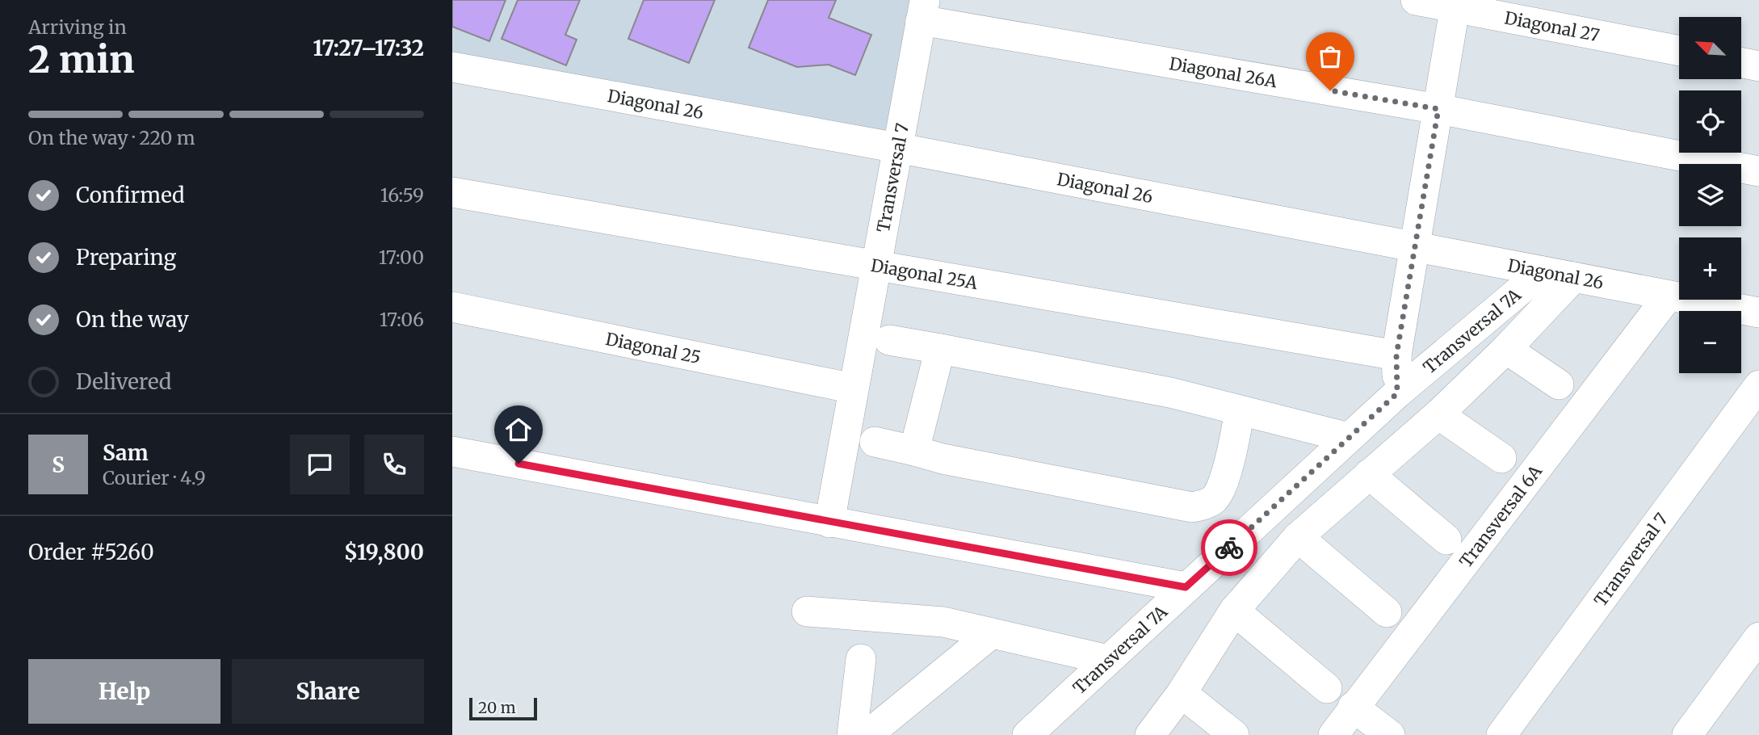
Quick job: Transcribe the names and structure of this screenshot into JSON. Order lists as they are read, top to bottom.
{
  "streets": {
    "street": [
      "Diagonal 27",
      "Diagonal 26A",
      "Diagonal 26",
      "Transversal 7",
      "Diagonal 25A",
      "Transversal 7A",
      "Diagonal 25",
      "Transversal 6A"
    ]
  },
  "crossings": [
    ["Diagonal 26A", "Transversal 7"],
    ["Diagonal 26", "Transversal 7"],
    ["Diagonal 26", "Transversal 7A"],
    ["Diagonal 26", "Transversal 6A"],
    ["Transversal 7", "Diagonal 25A"],
    ["Transversal 7", "Diagonal 25"]
  ],
  "scale_bar": "20 m",
  "north": "top left",
  "page": {
    "heading": ["2 min", "Arriving in", "17:27–17:32"],
    "panel": [
      "Sam",
      "Courier · 4.9",
      "Order #5260",
      "$19,800"
    ],
    "map_buttons": ["+", "−"],
    "bar": "On the way · 220 m",
    "list": [
      ["Confirmed", "16:59"],
      ["Preparing", "17:00"],
      ["On the way", "17:06"],
      "Delivered"
    ],
    "round": "S",
    "buttons": ["Help", "Share"],
    "scale": "20 m"
  }
}
